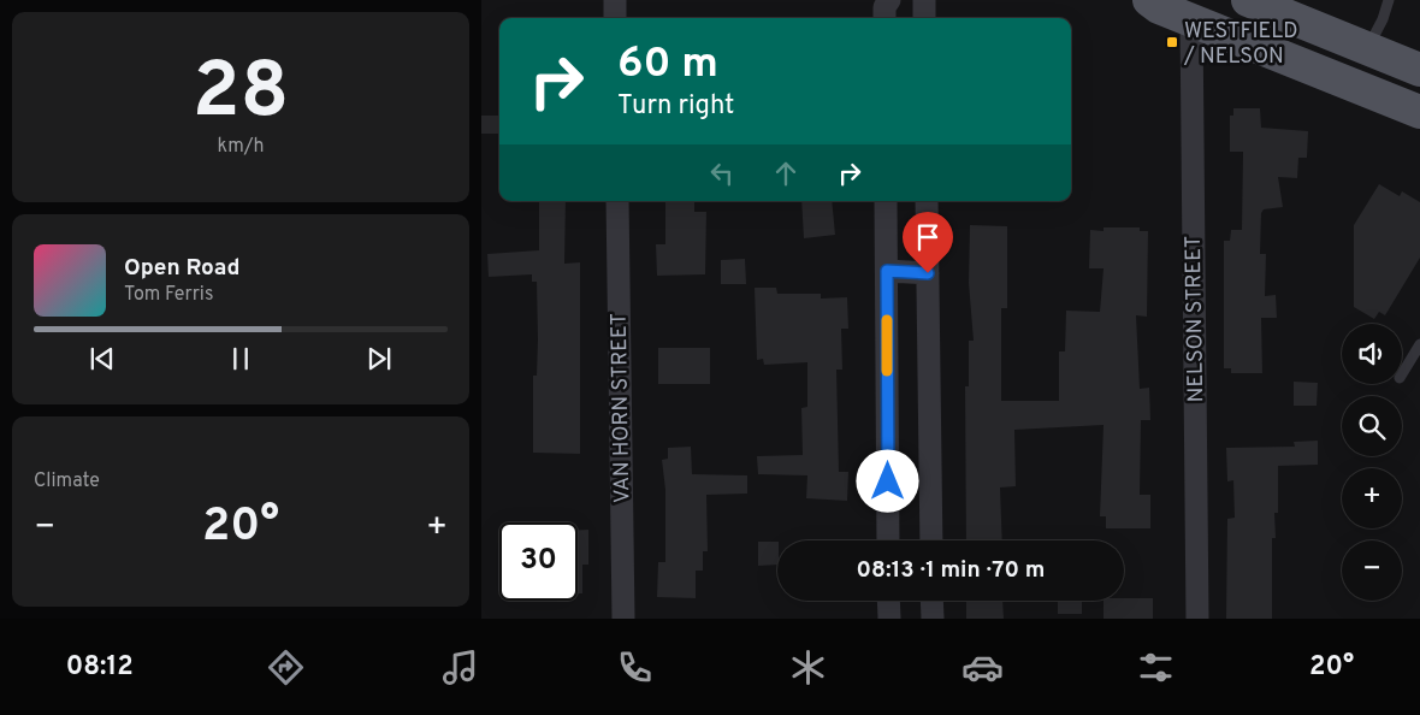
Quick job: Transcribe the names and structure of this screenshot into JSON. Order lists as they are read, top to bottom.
{
  "streets": {
    "street": ["NELSON STREET", "VAN HORN STREET"]
  },
  "places": {
    "transit": ["WESTFIELD / NELSON"]
  },
  "page": {
    "tile": [
      ["28", "km/h"],
      "Climate"
    ],
    "turn": ["60 m", "Turn right"],
    "song": ["Open Road", "Tom Ferris"],
    "map_buttons": ["+", "−"],
    "heat": ["−", "20°", "+"],
    "limit": "30",
    "trip": "08:13 · 1 min · 70 m",
    "tabs": ["08:12", "20°"]
  }
}
